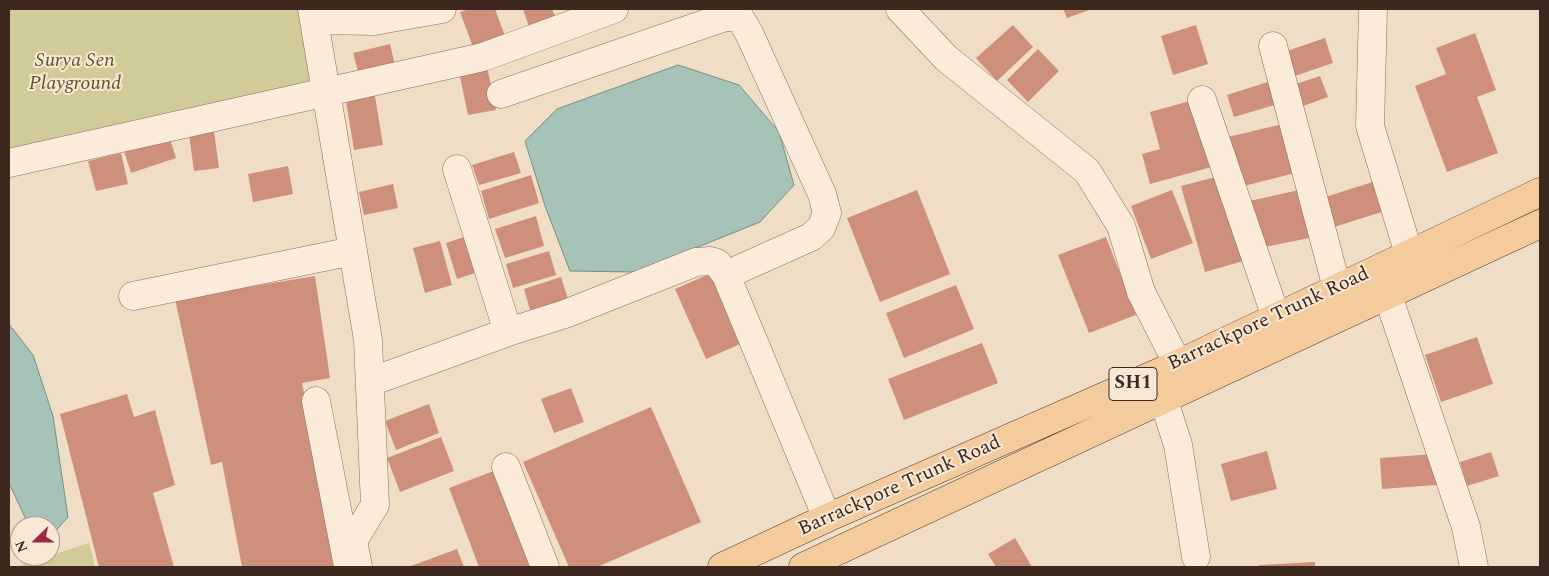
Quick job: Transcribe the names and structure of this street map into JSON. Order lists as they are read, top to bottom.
{
  "streets": {
    "main road": ["Barrackpore Trunk Road", "SH1"]
  },
  "parks": ["Surya Sen Playground"],
  "north": "left"
}
